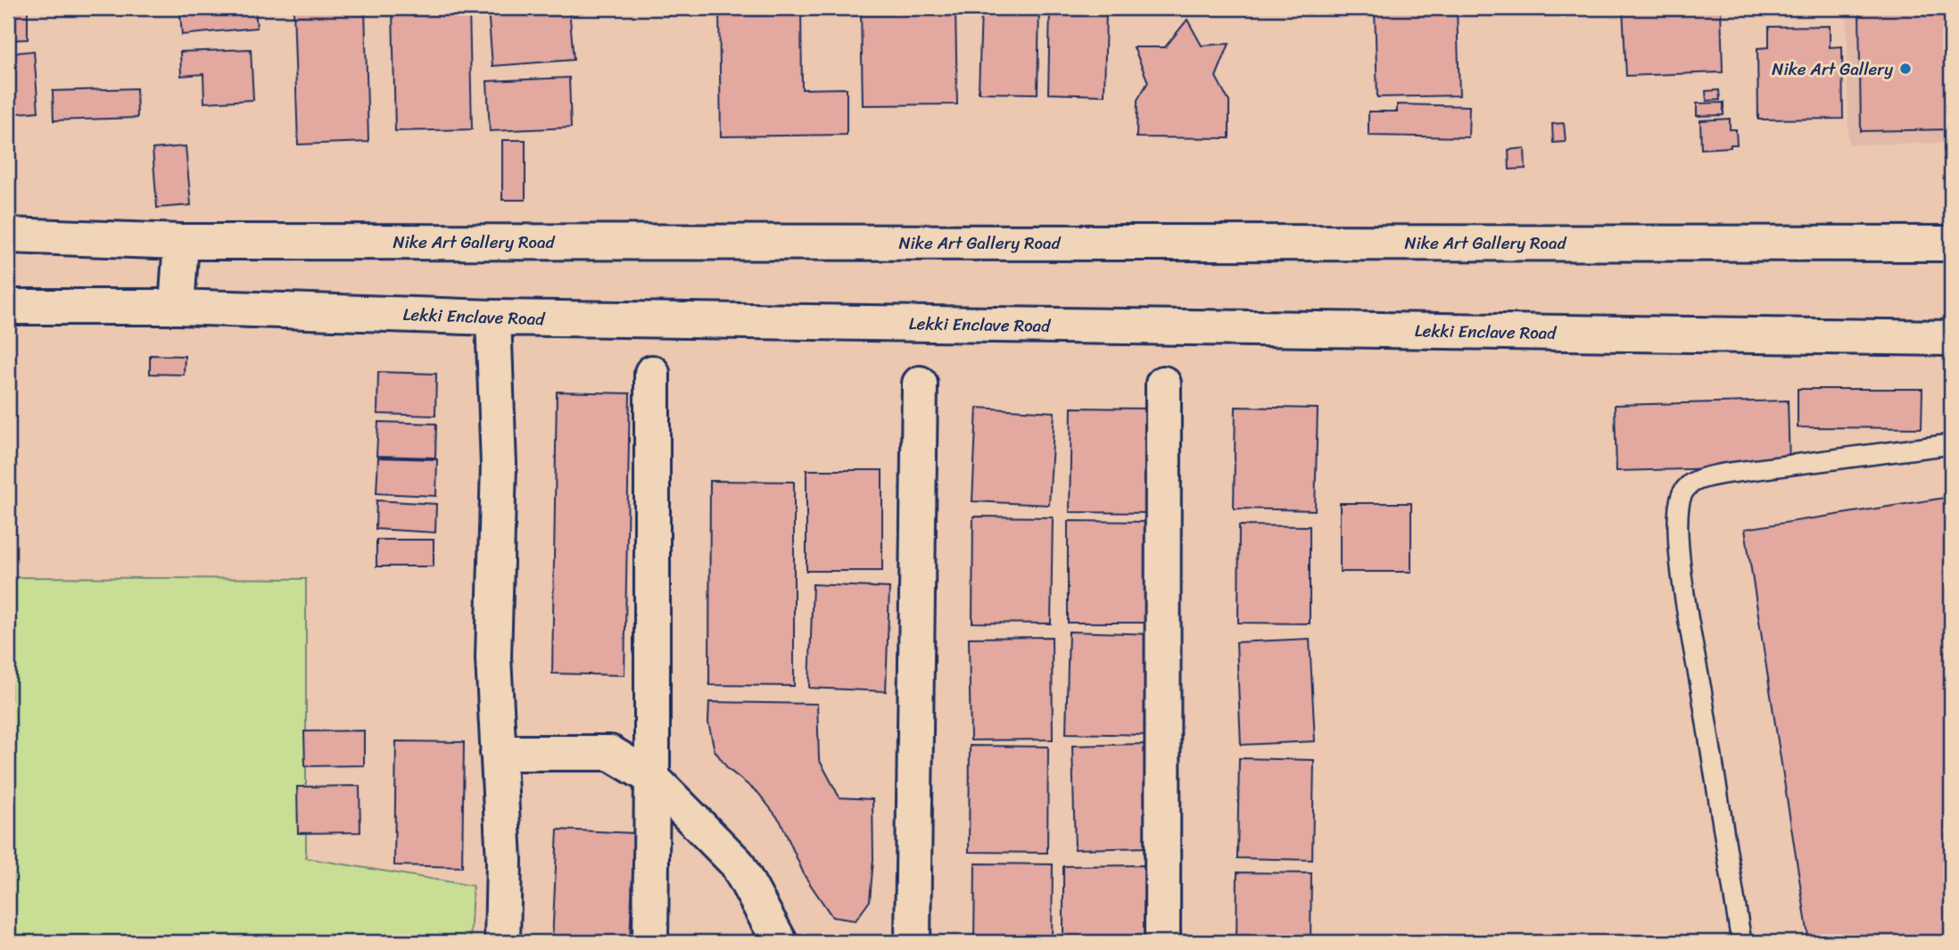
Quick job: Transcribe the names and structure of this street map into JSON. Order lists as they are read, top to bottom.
{
  "streets": {
    "street": ["Nike Art Gallery Road", "Lekki Enclave Road"]
  },
  "places": ["Nike Art Gallery"]
}
